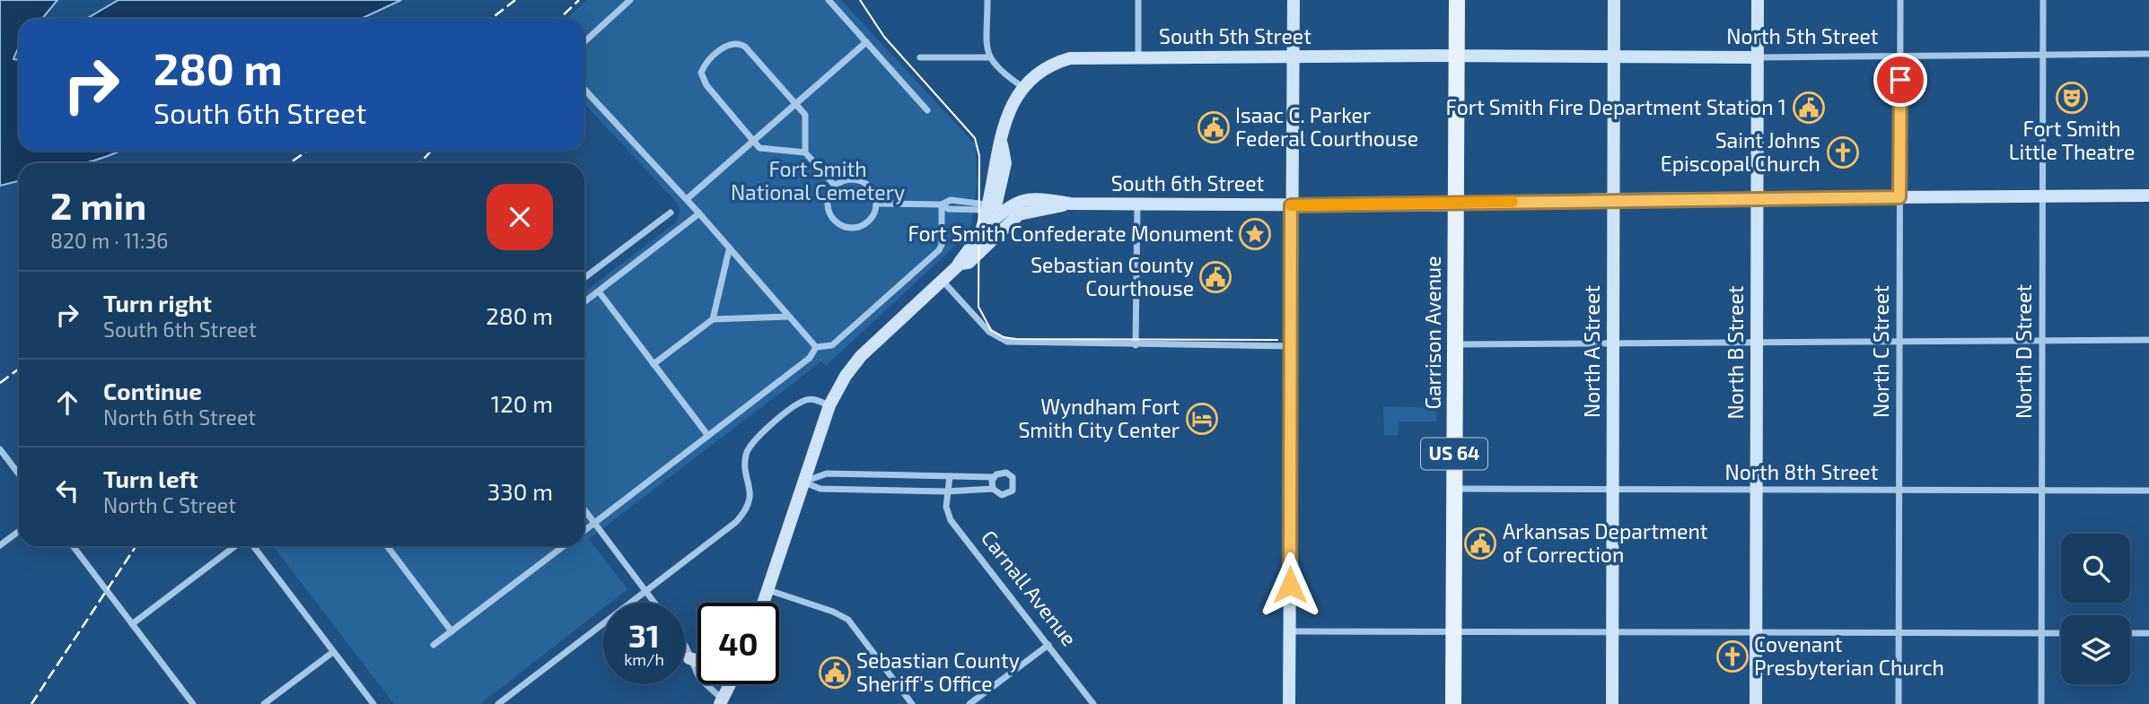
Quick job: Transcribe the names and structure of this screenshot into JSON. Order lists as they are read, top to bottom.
{
  "streets": {
    "main road": ["Garrison Avenue", "US 64"],
    "street": [
      "South 5th Street",
      "North 5th Street",
      "South 6th Street",
      "North A Street",
      "North C Street",
      "North D Street",
      "North B Street",
      "North 8th Street",
      "Carnall Avenue"
    ]
  },
  "crossings": [
    ["South 5th Street", "North 5th Street"],
    ["South 5th Street", "Garrison Avenue"],
    ["North 5th Street", "Garrison Avenue"],
    ["North 5th Street", "North A Street"],
    ["North 5th Street", "North C Street"],
    ["North 5th Street", "North D Street"],
    ["North 5th Street", "North B Street"],
    ["South 6th Street", "Garrison Avenue"],
    ["South 6th Street", "North A Street"],
    ["South 6th Street", "North C Street"],
    ["South 6th Street", "North D Street"],
    ["South 6th Street", "North B Street"],
    ["Garrison Avenue", "North 8th Street"],
    ["North A Street", "North 8th Street"],
    ["North C Street", "North 8th Street"],
    ["North D Street", "North 8th Street"],
    ["North B Street", "North 8th Street"]
  ],
  "parks": ["Fort Smith National Cemetery"],
  "places": {
    "theatre": ["Fort Smith Little Theatre"],
    "public building": [
      "Fort Smith Fire Department Station 1",
      "Isaac C. Parker Federal Courthouse",
      "Sebastian County Courthouse",
      "Arkansas Department of Correction",
      "Sebastian County Sheriff's Office"
    ],
    "church": ["Saint Johns Episcopal Church", "Covenant Presbyterian Church"],
    "place": ["Fort Smith Confederate Monument"],
    "hotel": ["Wyndham Fort Smith City Center"]
  },
  "page": {
    "turn": ["280 m", "South 6th Street"],
    "heading": ["2 min", "820 m · 11:36"],
    "list": [
      {
        "name": "Turn right",
        "note": "South 6th Street",
        "value": "280 m"
      },
      {
        "name": "Continue",
        "note": "North 6th Street",
        "value": "120 m"
      },
      {
        "name": "Turn left",
        "note": "North C Street",
        "value": "330 m"
      }
    ],
    "speed": "31 km/h",
    "limit": "40"
  }
}
